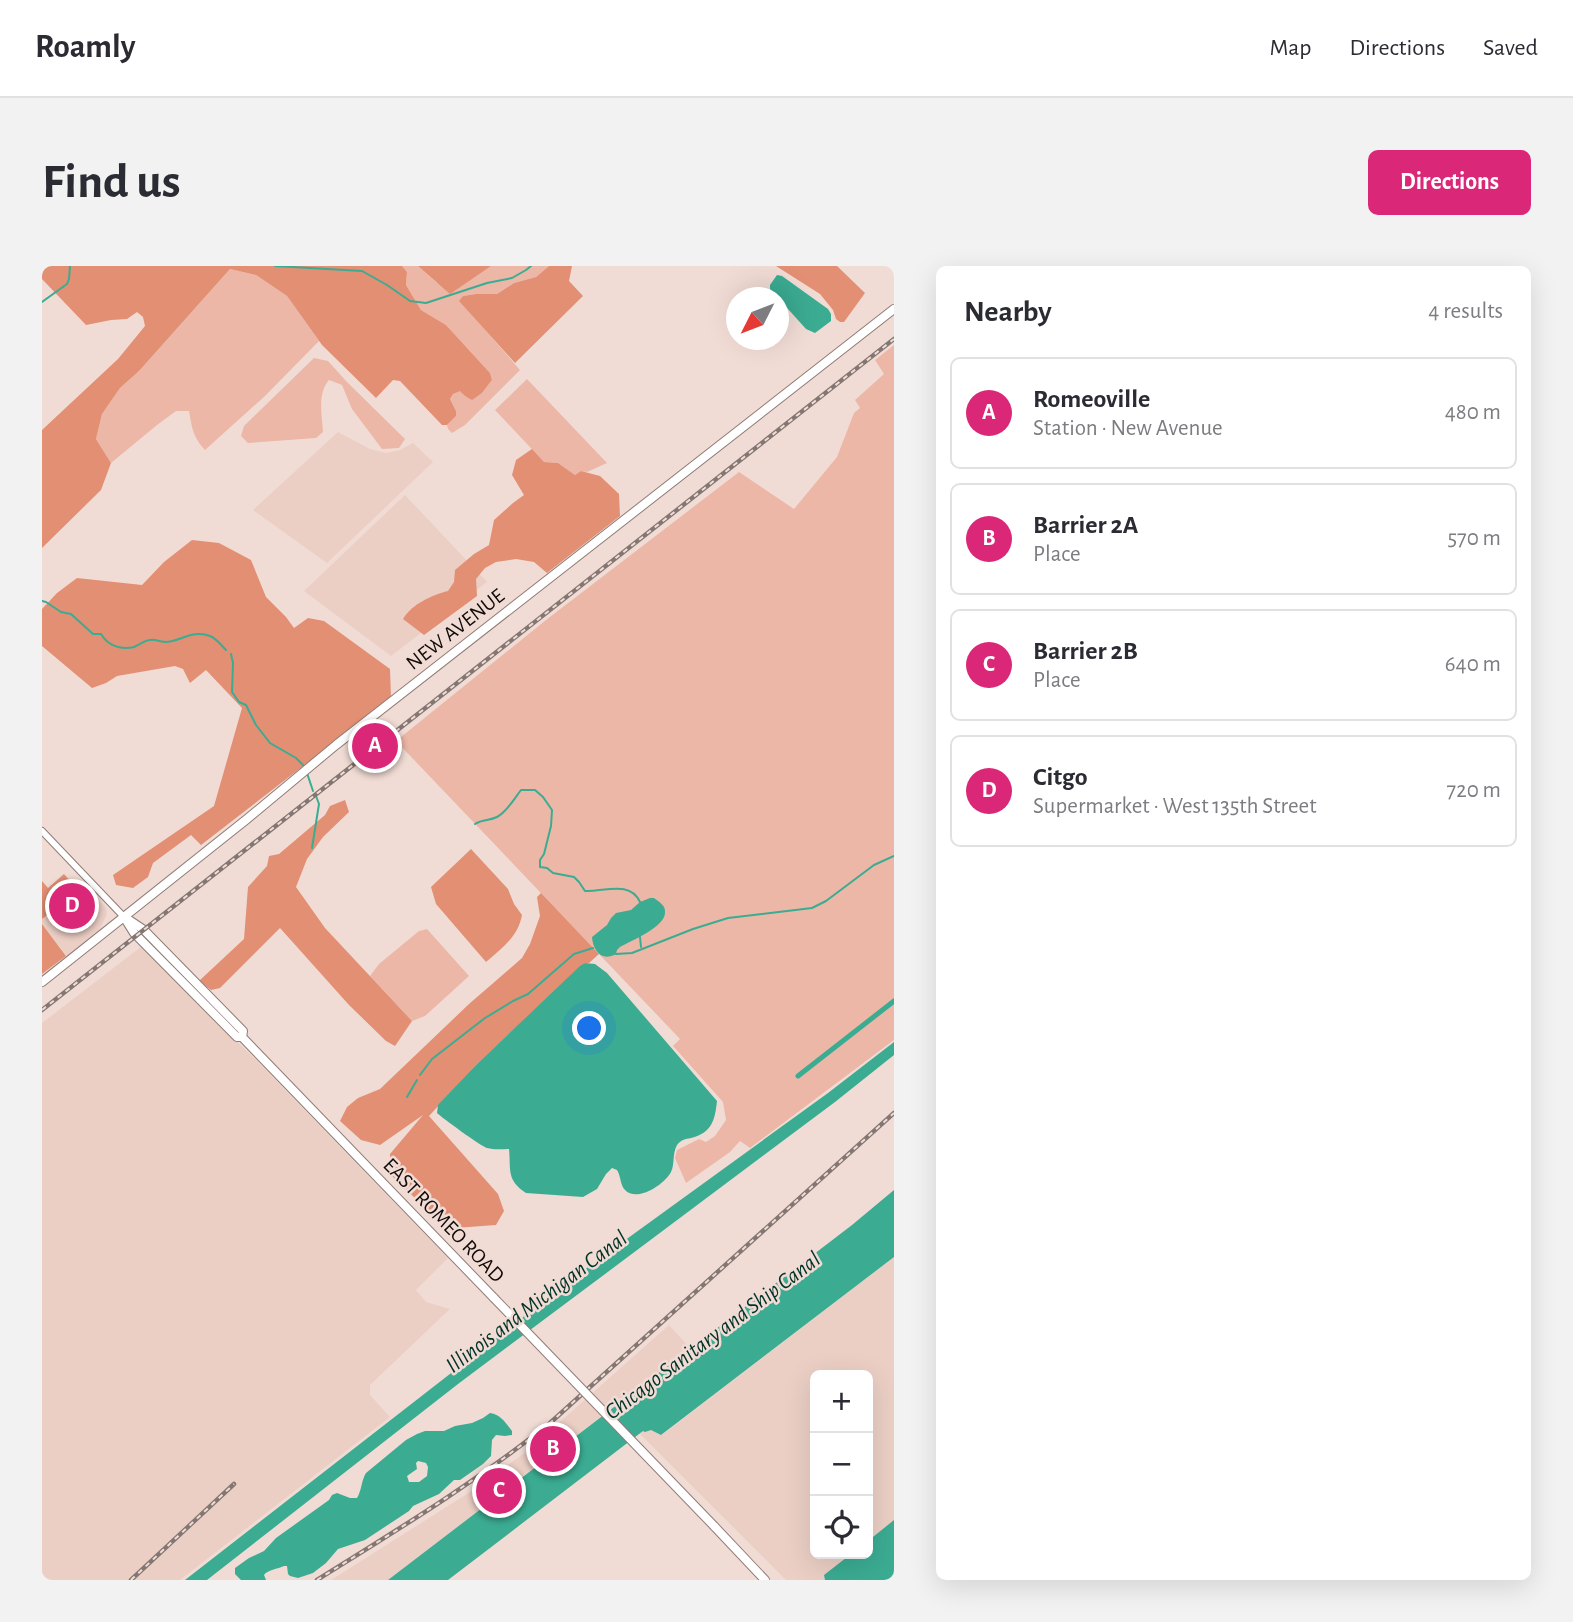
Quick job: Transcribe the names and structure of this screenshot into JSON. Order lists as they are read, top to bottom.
{
  "streets": {
    "main road": ["NEW AVENUE", "EAST ROMEO ROAD"]
  },
  "crossings": [
    ["NEW AVENUE", "EAST ROMEO ROAD"]
  ],
  "water": ["Illinois and Michigan Canal", "Chicago Sanitary and Ship Canal"],
  "north": "bottom left",
  "page": {
    "header": "Roamly",
    "nav": ["Map", "Directions", "Saved"],
    "buttons": "Directions",
    "title": "Find us",
    "heading": ["Nearby", "4 results"],
    "list": [
      {
        "mark": "A",
        "name": "Romeoville",
        "note": "Station · New Avenue",
        "value": "480 m"
      },
      {
        "mark": "B",
        "name": "Barrier 2A",
        "note": "Place",
        "value": "570 m"
      },
      {
        "mark": "C",
        "name": "Barrier 2B",
        "note": "Place",
        "value": "640 m"
      },
      {
        "mark": "D",
        "name": "Citgo",
        "note": "Supermarket · West 135th Street",
        "value": "720 m"
      }
    ],
    "pins": [
      "A",
      "D",
      "B",
      "C"
    ],
    "map_buttons": ["+", "−"]
  }
}
